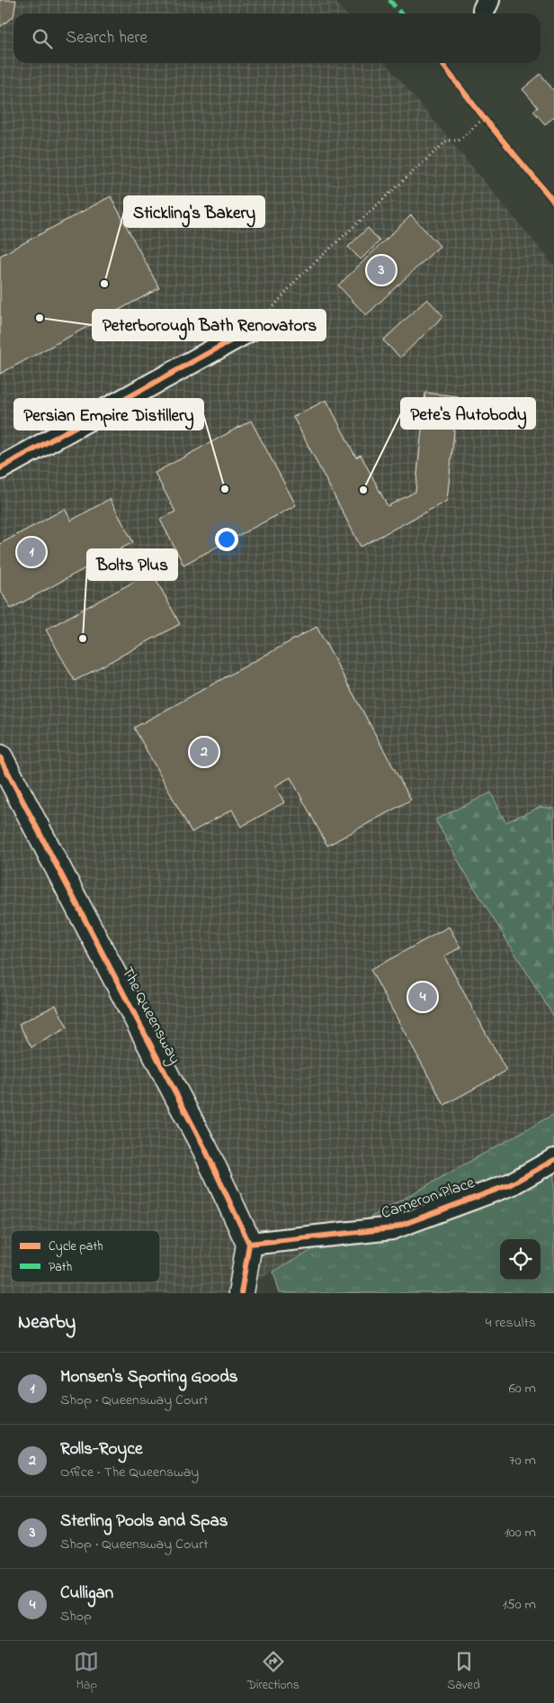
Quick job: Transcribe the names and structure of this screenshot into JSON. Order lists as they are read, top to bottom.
{
  "streets": {
    "street": ["The Queensway", "Cameron Place"]
  },
  "crossings": [
    ["The Queensway", "Cameron Place"]
  ],
  "places": [
    "Stickling's Bakery",
    "Peterborough Bath Renovators",
    "Persian Empire Distillery",
    "Pete's Autobody",
    "Bolts Plus"
  ],
  "legend": ["Cycle path", "Path"],
  "page": {
    "search": "Search here",
    "pins": [
      "3",
      "1",
      "2",
      "4"
    ],
    "heading": ["Nearby", "4 results"],
    "list": [
      {
        "mark": "1",
        "name": "Monsen's Sporting Goods",
        "note": "Shop · Queensway Court",
        "value": "60 m"
      },
      {
        "mark": "2",
        "name": "Rolls-Royce",
        "note": "Office · The Queensway",
        "value": "70 m"
      },
      {
        "mark": "3",
        "name": "Sterling Pools and Spas",
        "note": "Shop · Queensway Court",
        "value": "100 m"
      },
      {
        "mark": "4",
        "name": "Culligan",
        "note": "Shop",
        "value": "150 m"
      }
    ],
    "nav": ["Map", "Directions", "Saved"]
  }
}
